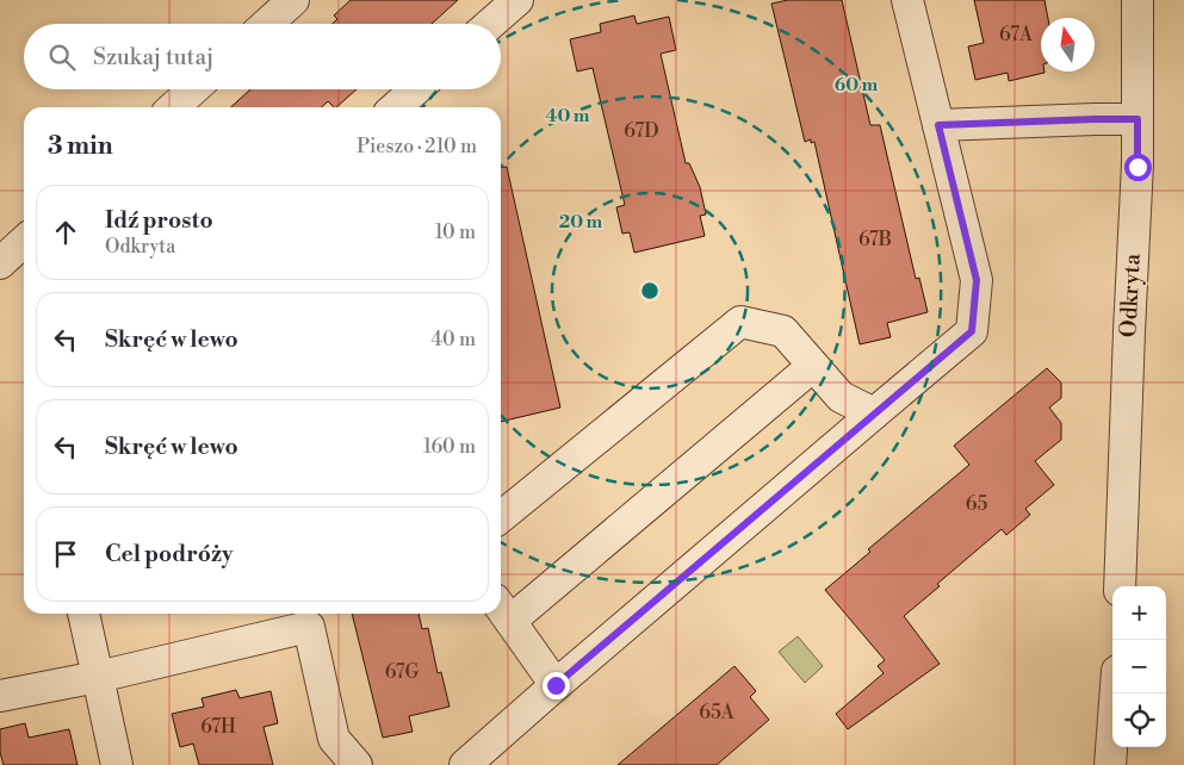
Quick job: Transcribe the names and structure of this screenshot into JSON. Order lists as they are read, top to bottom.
{
  "streets": {
    "street": ["Odkryta"]
  },
  "house_numbers": [
    "67A",
    "67D",
    "67B",
    "65",
    "67G",
    "65A",
    "67H"
  ],
  "north": "top",
  "page": {
    "search": "Szukaj tutaj",
    "heading": ["3 min", "Pieszo · 210 m"],
    "list": [
      ["Idź prosto", "Odkryta", "10 m"],
      ["Skręć w lewo", "40 m"],
      ["Skręć w lewo", "160 m"],
      "Cel podróży"
    ],
    "map_buttons": ["+", "−"]
  },
  "rings": ["60 m", "40 m", "20 m"]
}
